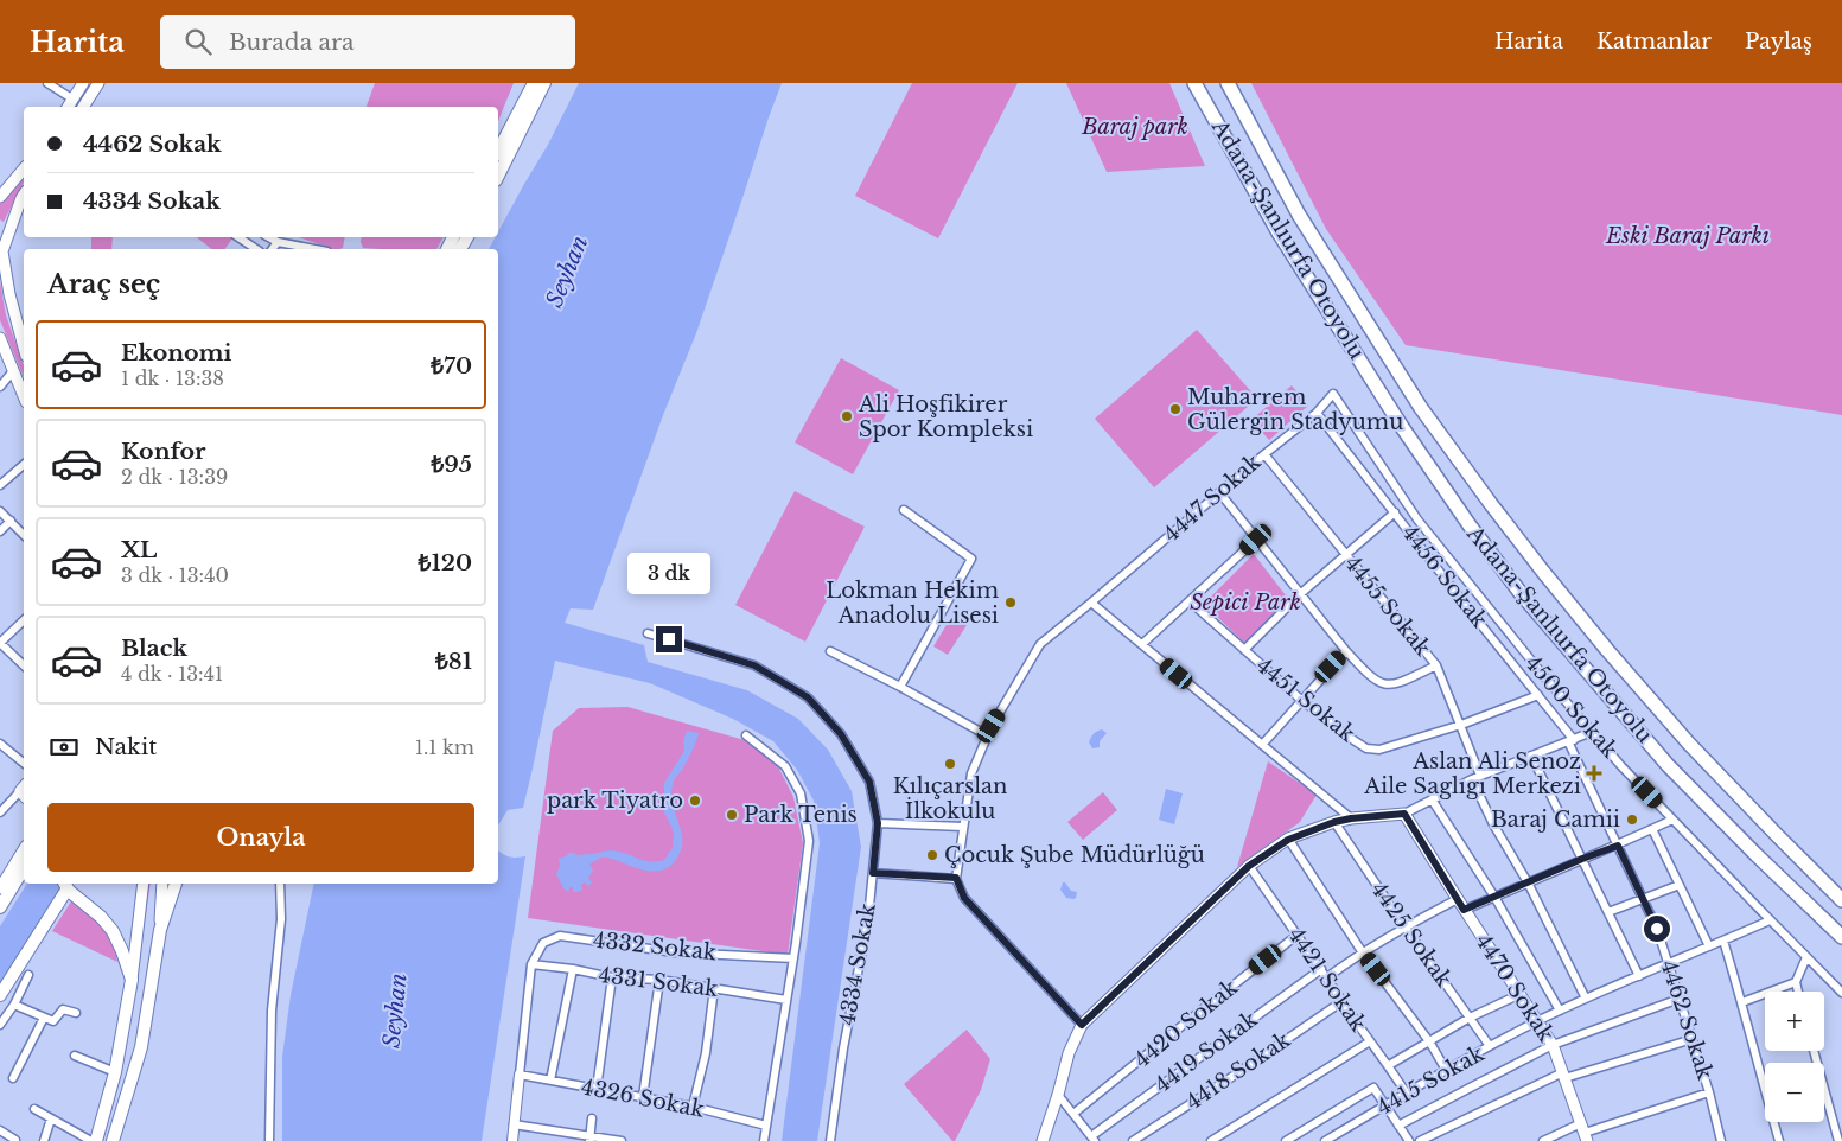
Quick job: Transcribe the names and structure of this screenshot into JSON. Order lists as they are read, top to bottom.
{
  "streets": {
    "highway": ["Adana-Şanlıurfa Otoyolu"],
    "main road": ["4470 Sokak"],
    "street": [
      "4447 Sokak",
      "4456 Sokak",
      "4455 Sokak",
      "4451 Sokak",
      "4500 Sokak",
      "4425 Sokak",
      "4332 Sokak",
      "4334 Sokak",
      "4421 Sokak",
      "4331 Sokak",
      "4462 Sokak",
      "4420 Sokak",
      "4419 Sokak",
      "4418 Sokak",
      "4415 Sokak",
      "4326 Sokak"
    ]
  },
  "crossings": [
    ["4447 Sokak", "4456 Sokak"],
    ["4447 Sokak", "4455 Sokak"],
    ["4447 Sokak", "4500 Sokak"],
    ["4456 Sokak", "4451 Sokak"],
    ["4456 Sokak", "4462 Sokak"],
    ["4455 Sokak", "4451 Sokak"],
    ["4500 Sokak", "4415 Sokak"],
    ["4425 Sokak", "4415 Sokak"],
    ["4332 Sokak", "4331 Sokak"],
    ["4421 Sokak", "4420 Sokak"],
    ["4421 Sokak", "4419 Sokak"],
    ["4421 Sokak", "4418 Sokak"],
    ["4421 Sokak", "4415 Sokak"],
    ["4470 Sokak", "4415 Sokak"],
    ["4462 Sokak", "4415 Sokak"]
  ],
  "water": ["Seyhan"],
  "parks": ["Baraj park", "Eski Baraj Parkı", "Sepici Park"],
  "places": {
    "other": [
      "Muharrem Gülergin Stadyumu",
      "Ali Hoşfikirer Spor Kompleksi",
      "Lokman Hekim Anadolu Lisesi",
      "Kılıçarslan İlkokulu",
      "park Tiyatro",
      "Park Tenis",
      "Baraj Camii",
      "Çocuk Şube Müdürlüğü"
    ],
    "health": ["Aslan Ali Senoz Aile Saglıgı Merkezi"]
  },
  "page": {
    "header": "Harita",
    "search": "Burada ara",
    "nav": ["Harita", "Katmanlar", "Paylaş"],
    "banner": ["4462 Sokak", "4334 Sokak"],
    "heading": "Araç seç",
    "list": [
      {
        "name": "Ekonomi",
        "note": "1 dk · 13:38",
        "value": "₺70"
      },
      {
        "name": "Konfor",
        "note": "2 dk · 13:39",
        "value": "₺95"
      },
      {
        "name": "XL",
        "note": "3 dk · 13:40",
        "value": "₺120"
      },
      {
        "name": "Black",
        "note": "4 dk · 13:41",
        "value": "₺81"
      }
    ],
    "bubble": "3 dk",
    "pay": ["Nakit", "1.1 km"],
    "buttons": "Onayla",
    "map_buttons": ["+", "−"]
  }
}
